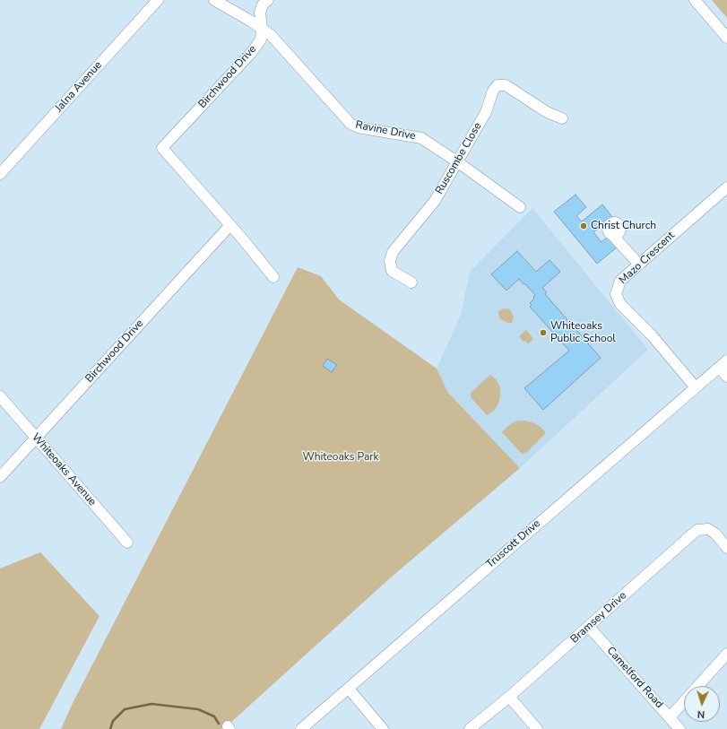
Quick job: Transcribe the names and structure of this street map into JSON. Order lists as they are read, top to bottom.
{
  "streets": {
    "street": [
      "Birchwood Drive",
      "Jalna Avenue",
      "Ravine Drive",
      "Ruscombe Close",
      "Mazo Crescent",
      "Whiteoaks Avenue",
      "Truscott Drive",
      "Bramsey Drive",
      "Camelford Road"
    ]
  },
  "crossings": [
    ["Birchwood Drive", "Ravine Drive"],
    ["Birchwood Drive", "Whiteoaks Avenue"],
    ["Ravine Drive", "Ruscombe Close"],
    ["Mazo Crescent", "Truscott Drive"],
    ["Bramsey Drive", "Camelford Road"]
  ],
  "parks": ["Whiteoaks Park"],
  "places": ["Christ Church", "Whiteoaks Public School"],
  "north": "bottom"
}
